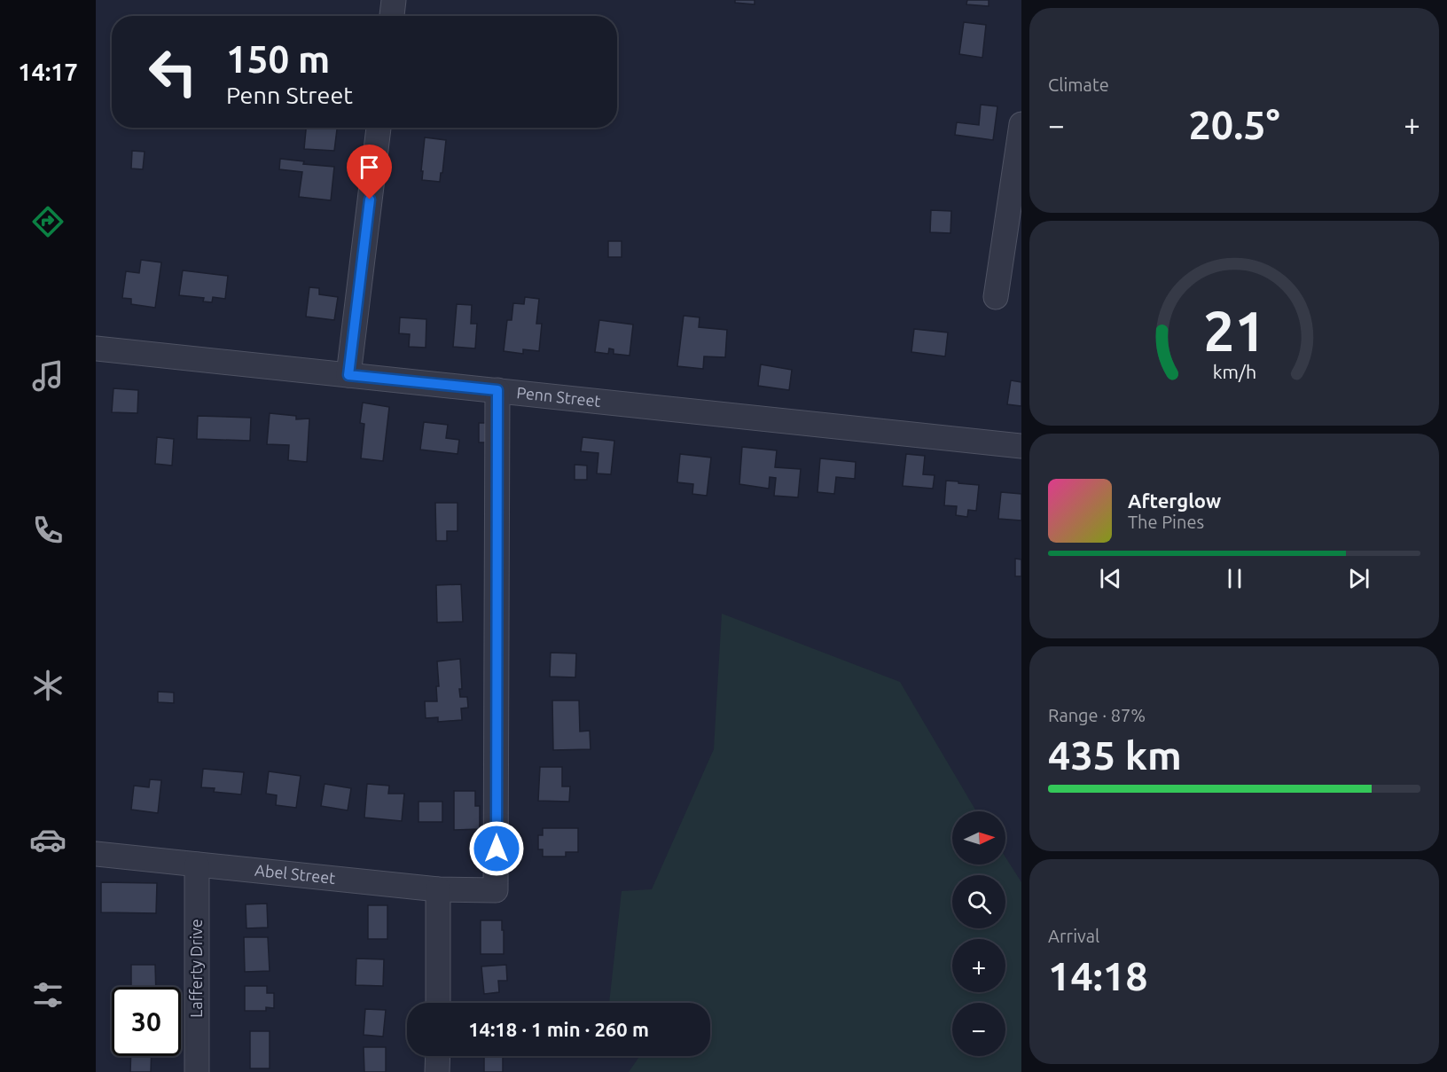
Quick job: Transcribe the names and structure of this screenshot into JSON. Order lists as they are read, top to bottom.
{
  "streets": {
    "street": ["Penn Street", "Abel Street", "Lafferty Drive"]
  },
  "crossings": [
    ["Penn Street", "Abel Street"],
    ["Abel Street", "Lafferty Drive"]
  ],
  "north": "right",
  "page": {
    "tabs": "14:17",
    "tile": [
      "Climate",
      ["Range · 87%", "435 km"],
      ["Arrival", "14:18"]
    ],
    "turn": ["150 m", "Penn Street"],
    "heat": ["−", "20.5°", "+"],
    "song": ["Afterglow", "The Pines"],
    "map_buttons": ["+", "−"],
    "limit": "30",
    "trip": "14:18 · 1 min · 260 m",
    "gauge": ["21", "km/h"]
  }
}
